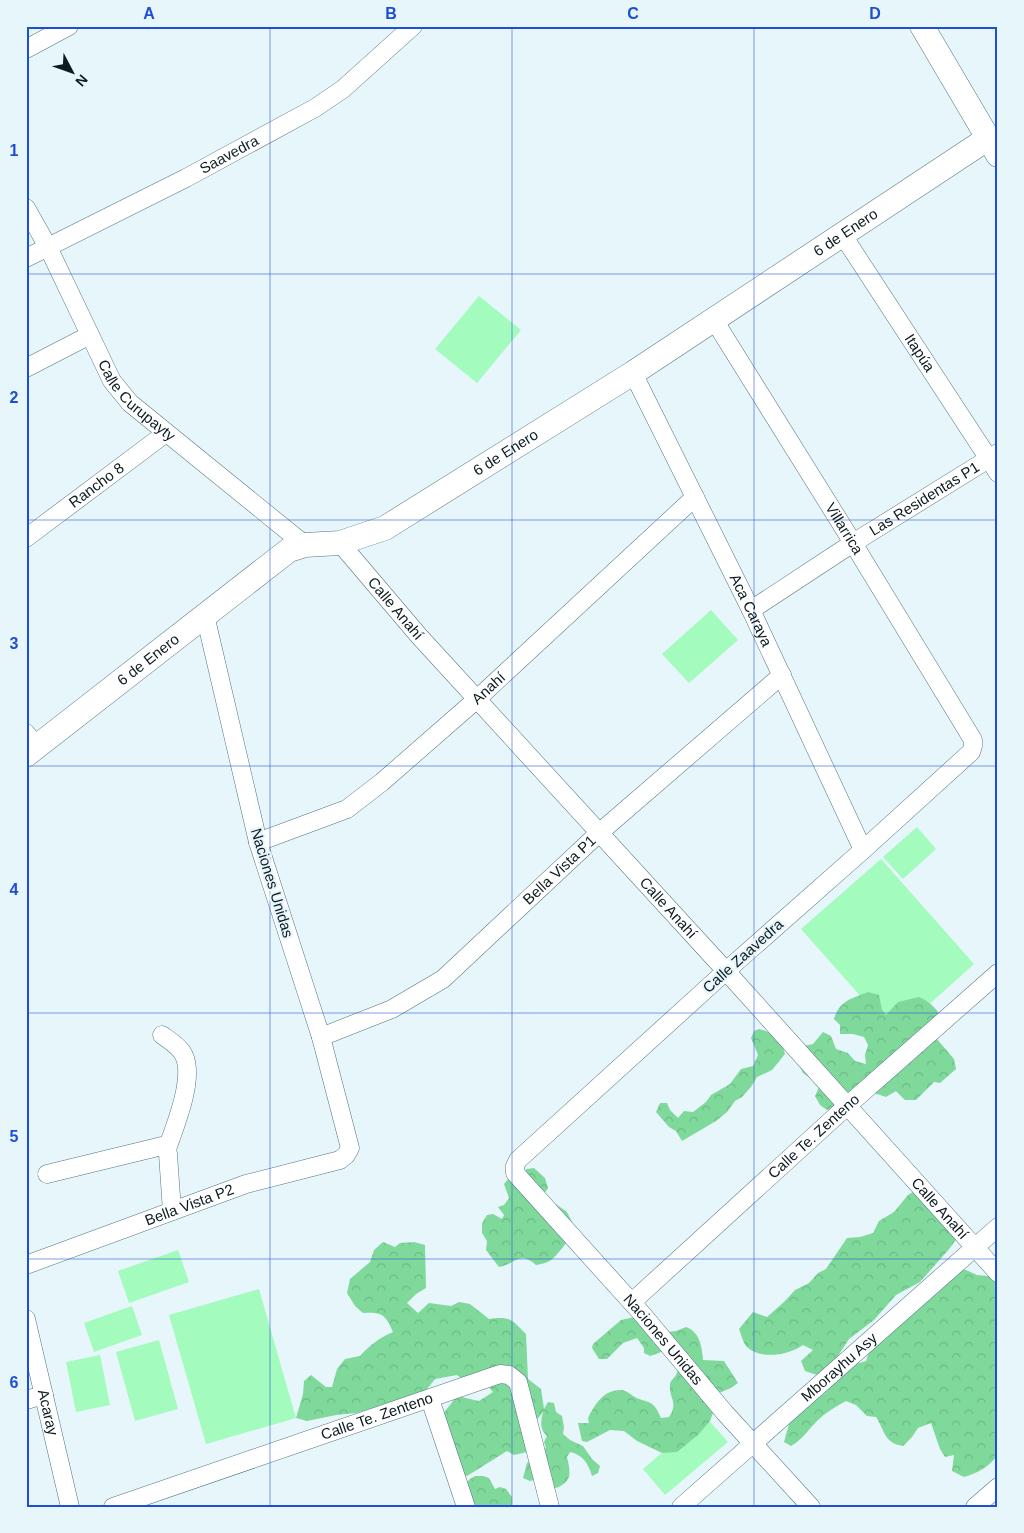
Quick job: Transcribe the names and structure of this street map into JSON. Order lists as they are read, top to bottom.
{
  "streets": {
    "main road": ["6 de Enero"],
    "street": [
      "Saavedra",
      "Itapúa",
      "Calle Curupayty",
      "Rancho 8",
      "Las Residentas P1",
      "Villarrica",
      "Calle Anahí",
      "Aca Caraya",
      "Anahí",
      "Bella Vista P1",
      "Naciones Unidas",
      "Calle Zaavedra",
      "Calle Te. Zenteno",
      "Bella Vista P2",
      "Mborayhu Asy",
      "Acaray"
    ]
  },
  "crossings": [
    ["Saavedra", "Calle Curupayty"],
    ["6 de Enero", "Itapúa"],
    ["6 de Enero", "Calle Curupayty"],
    ["6 de Enero", "Villarrica"],
    ["6 de Enero", "Calle Anahí"],
    ["6 de Enero", "Aca Caraya"],
    ["6 de Enero", "Naciones Unidas"],
    ["Itapúa", "Las Residentas P1"],
    ["Calle Curupayty", "Rancho 8"],
    ["Las Residentas P1", "Villarrica"],
    ["Las Residentas P1", "Aca Caraya"],
    ["Villarrica", "Calle Zaavedra"],
    ["Calle Anahí", "Anahí"],
    ["Calle Anahí", "Bella Vista P1"],
    ["Calle Anahí", "Calle Zaavedra"],
    ["Calle Anahí", "Calle Te. Zenteno"],
    ["Calle Anahí", "Mborayhu Asy"],
    ["Aca Caraya", "Anahí"],
    ["Aca Caraya", "Bella Vista P1"],
    ["Aca Caraya", "Calle Zaavedra"],
    ["Anahí", "Naciones Unidas"],
    ["Bella Vista P1", "Naciones Unidas"],
    ["Naciones Unidas", "Calle Zaavedra"],
    ["Naciones Unidas", "Calle Te. Zenteno"],
    ["Naciones Unidas", "Bella Vista P2"],
    ["Naciones Unidas", "Mborayhu Asy"]
  ],
  "north": "bottom right",
  "grid": {
    "columns": [
      "A",
      "B",
      "C",
      "D"
    ],
    "rows": [
      "1",
      "2",
      "3",
      "4",
      "5",
      "6"
    ]
  }
}
